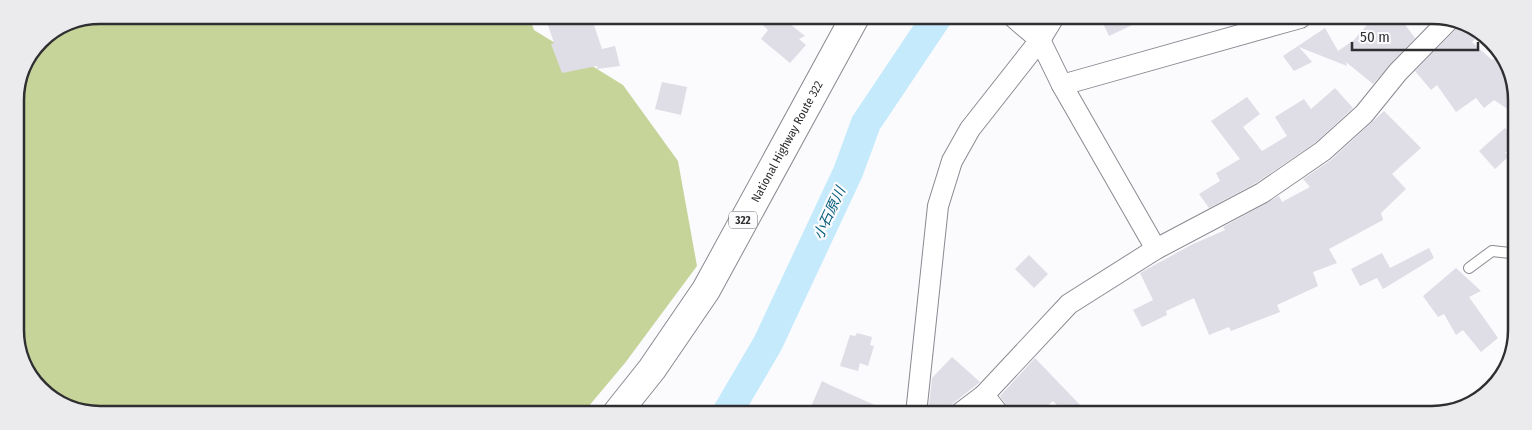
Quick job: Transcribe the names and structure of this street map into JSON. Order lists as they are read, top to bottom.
{
  "streets": {
    "highway": ["National Highway Route 322", "322"]
  },
  "water": ["小石原川"],
  "scale_bar": "50 m"
}
